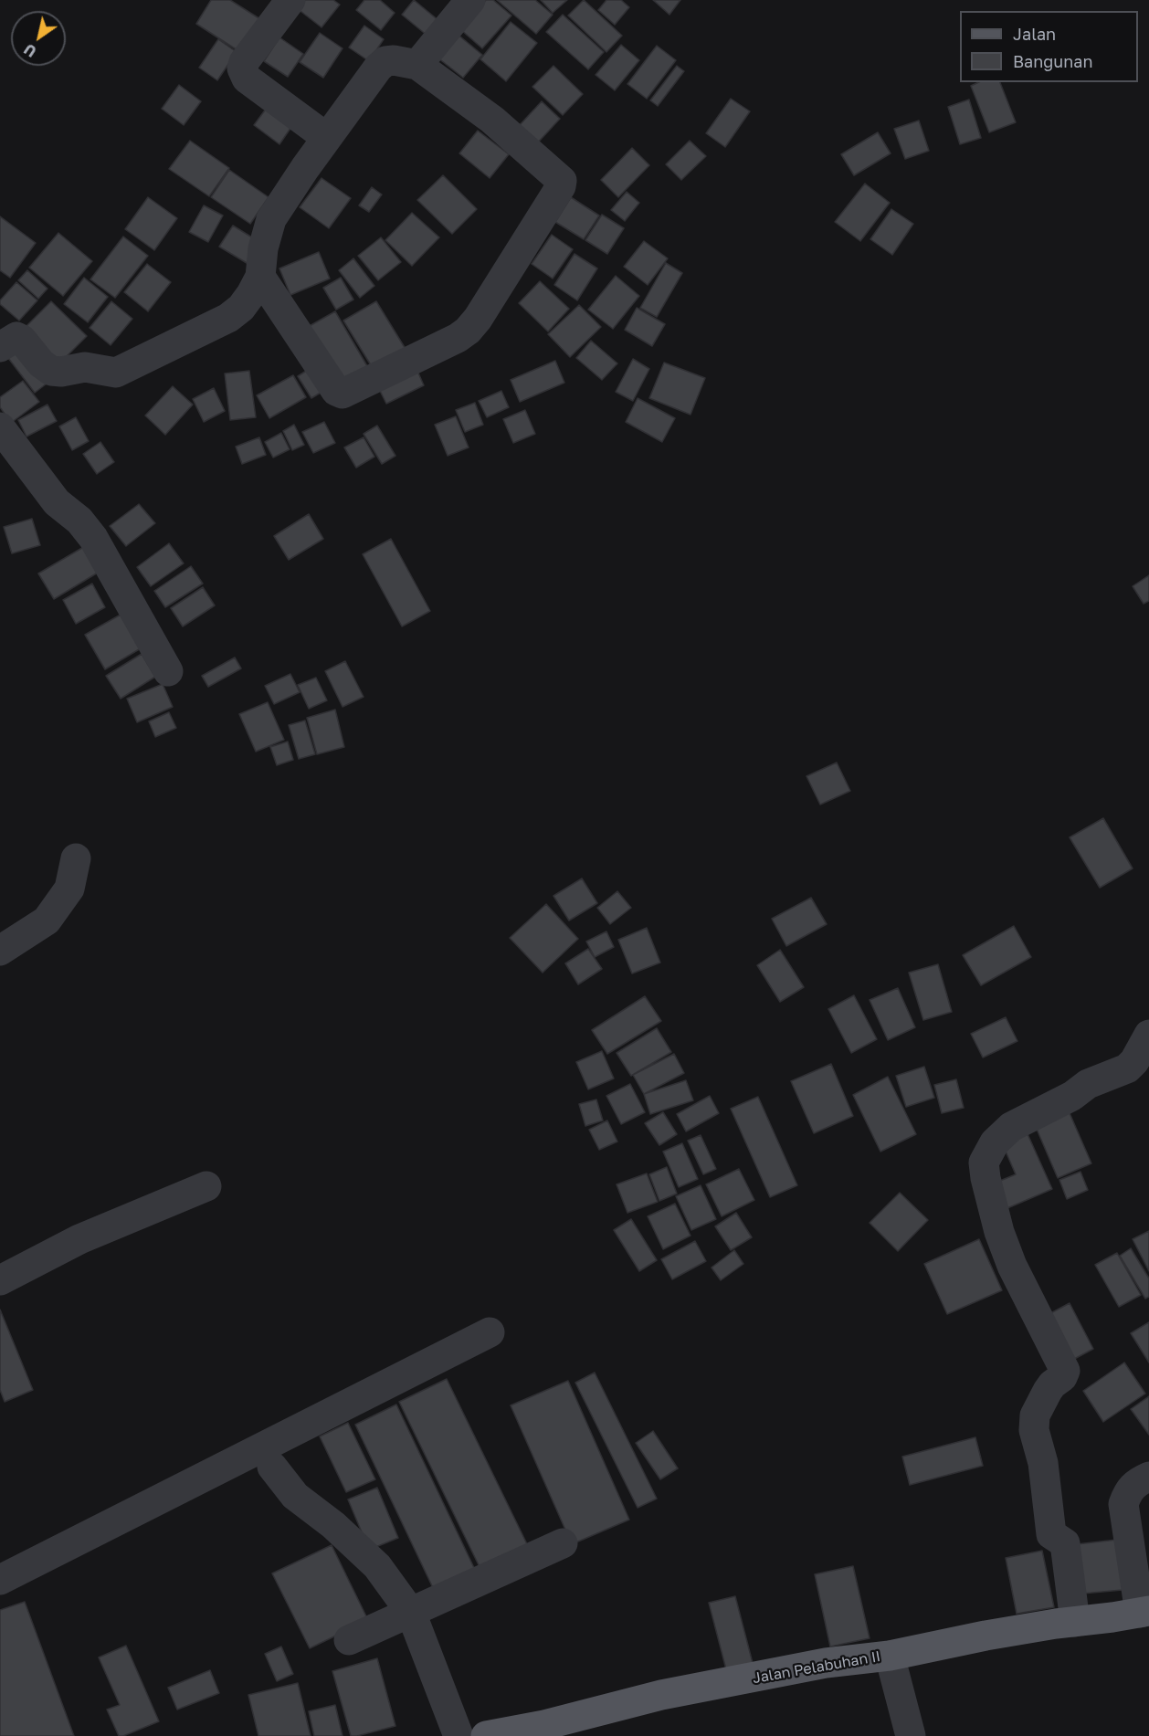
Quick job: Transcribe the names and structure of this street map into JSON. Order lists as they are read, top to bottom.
{
  "streets": {
    "main road": ["Jalan Pelabuhan II"]
  },
  "legend": ["Jalan", "Bangunan"],
  "north": "bottom left"
}
